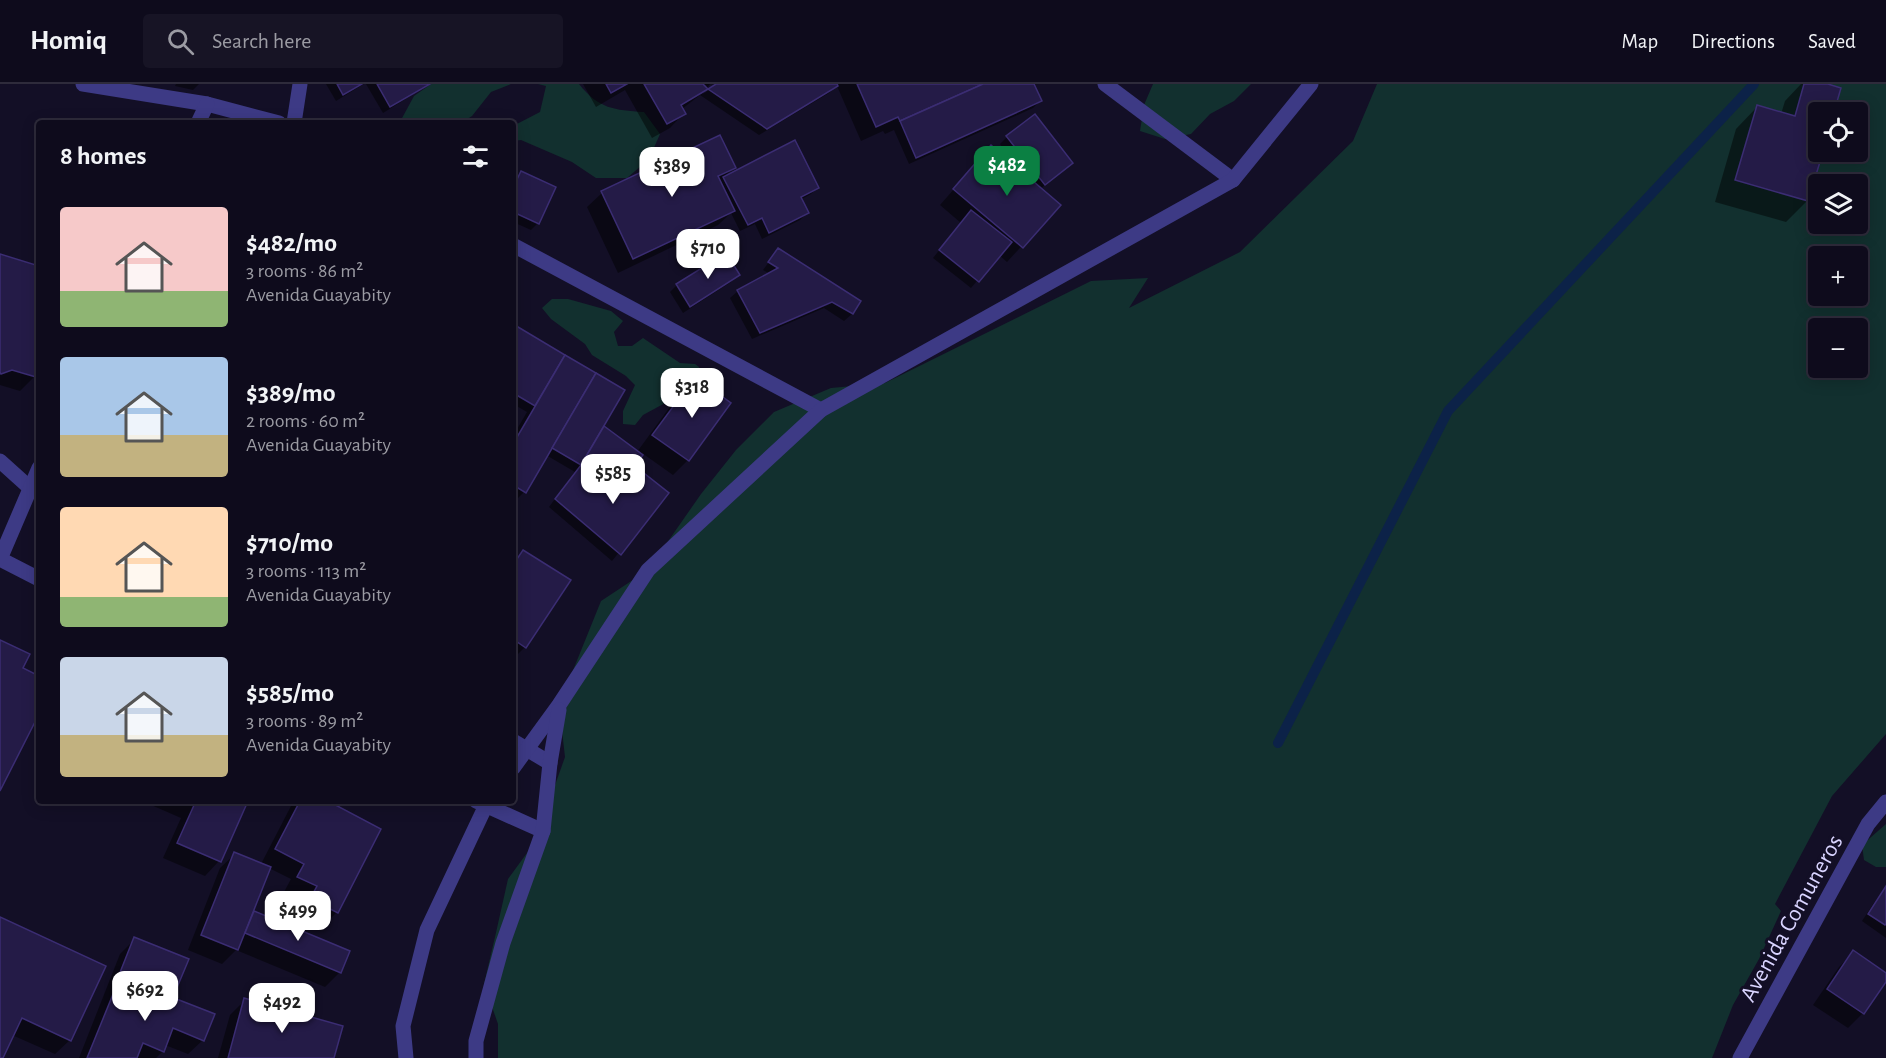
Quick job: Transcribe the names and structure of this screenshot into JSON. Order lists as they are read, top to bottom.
{
  "streets": {
    "street": ["Avenida Comuneros"]
  },
  "page": {
    "header": "Homiq",
    "search": "Search here",
    "nav": ["Map", "Directions", "Saved"],
    "map_buttons": ["+", "−"],
    "heading": "8 homes",
    "price": [
      "$482",
      "$389",
      "$710",
      "$318",
      "$585",
      "$499",
      "$692",
      "$492"
    ],
    "list": [
      {
        "name": "$482/mo",
        "note": "3 rooms · 86 m² · Avenida Guayabity"
      },
      {
        "name": "$389/mo",
        "note": "2 rooms · 60 m² · Avenida Guayabity"
      },
      {
        "name": "$710/mo",
        "note": "3 rooms · 113 m² · Avenida Guayabity"
      },
      {
        "name": "$585/mo",
        "note": "3 rooms · 89 m² · Avenida Guayabity"
      }
    ]
  }
}
